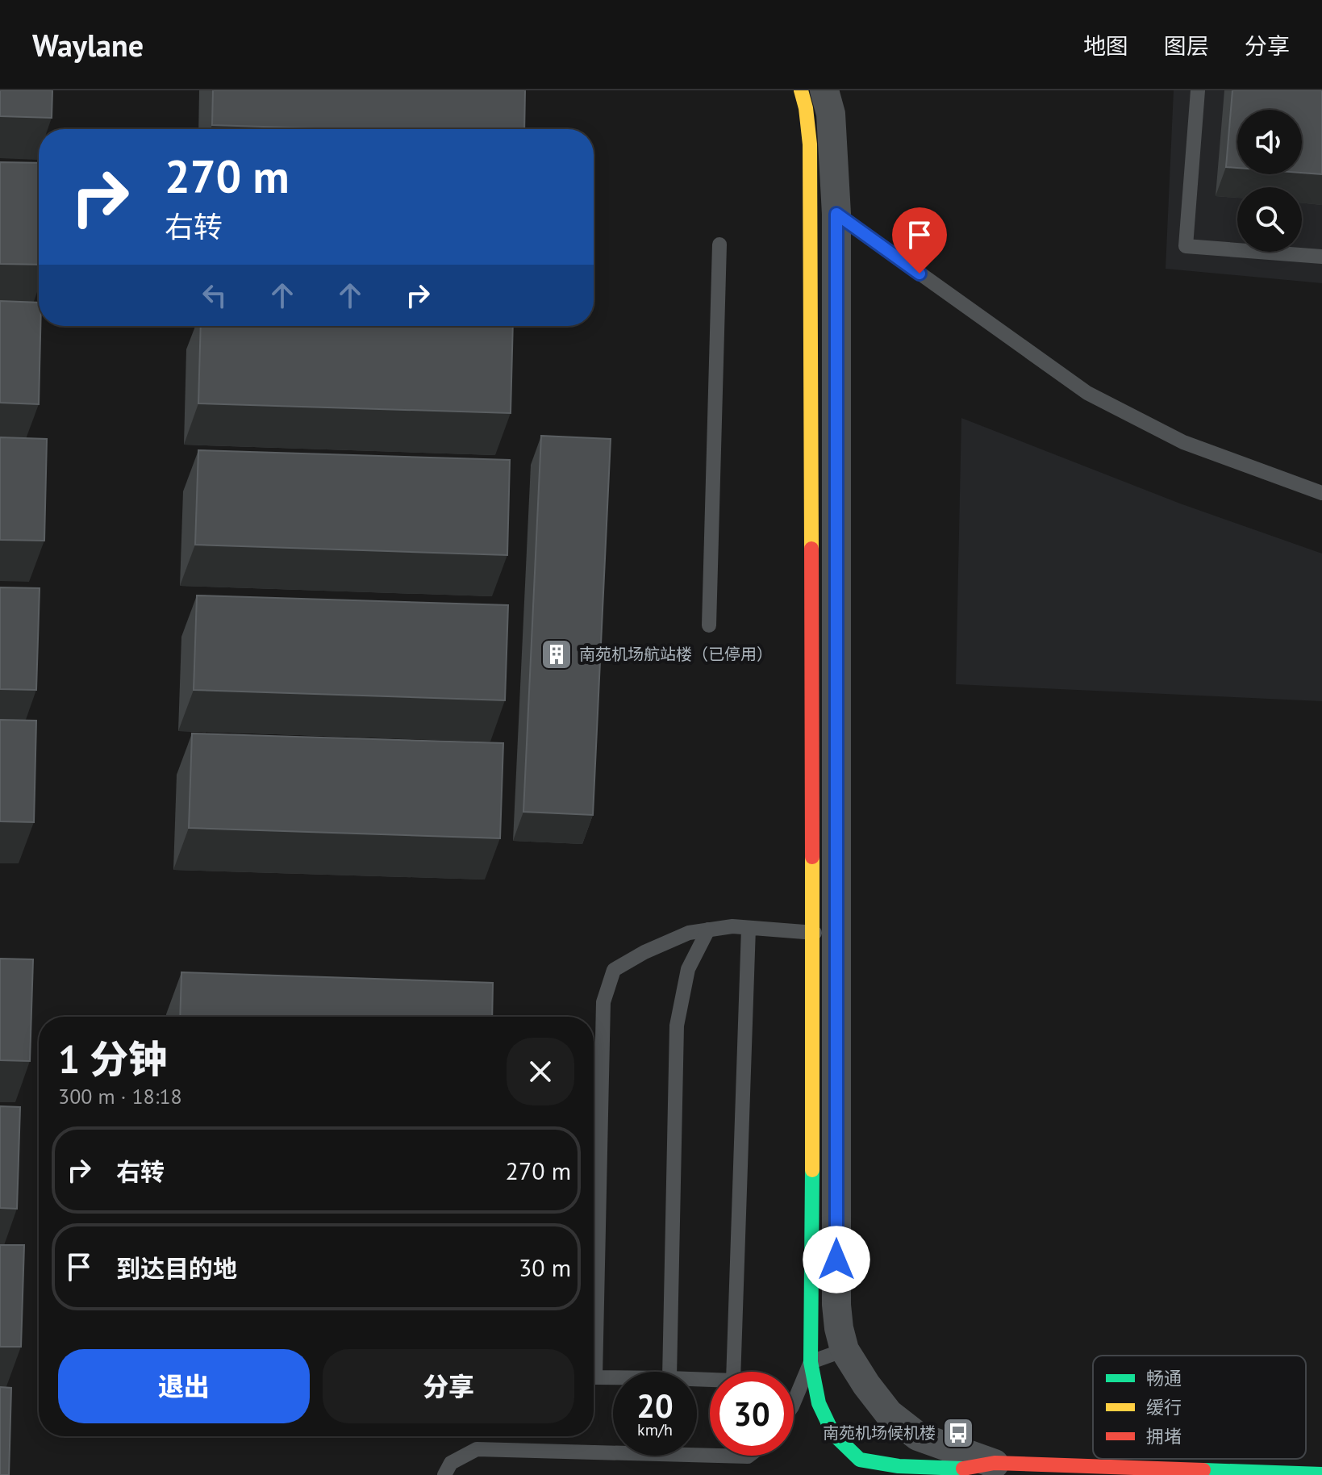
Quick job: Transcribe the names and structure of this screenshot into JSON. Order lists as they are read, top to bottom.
{
  "places": {
    "building": ["南苑机场航站楼（已停用）"],
    "bus stop": ["南苑机场候机楼"]
  },
  "legend": ["畅通", "缓行", "拥堵"],
  "page": {
    "header": "Waylane",
    "nav": ["地图", "图层", "分享"],
    "turn": ["270 m", "右转"],
    "heading": ["1 分钟", "300 m · 18:18"],
    "list": [
      {
        "name": "右转",
        "value": "270 m"
      },
      {
        "name": "到达目的地",
        "value": "30 m"
      }
    ],
    "buttons": ["退出", "分享"],
    "speed": "20 km/h",
    "limit": "30"
  }
}
